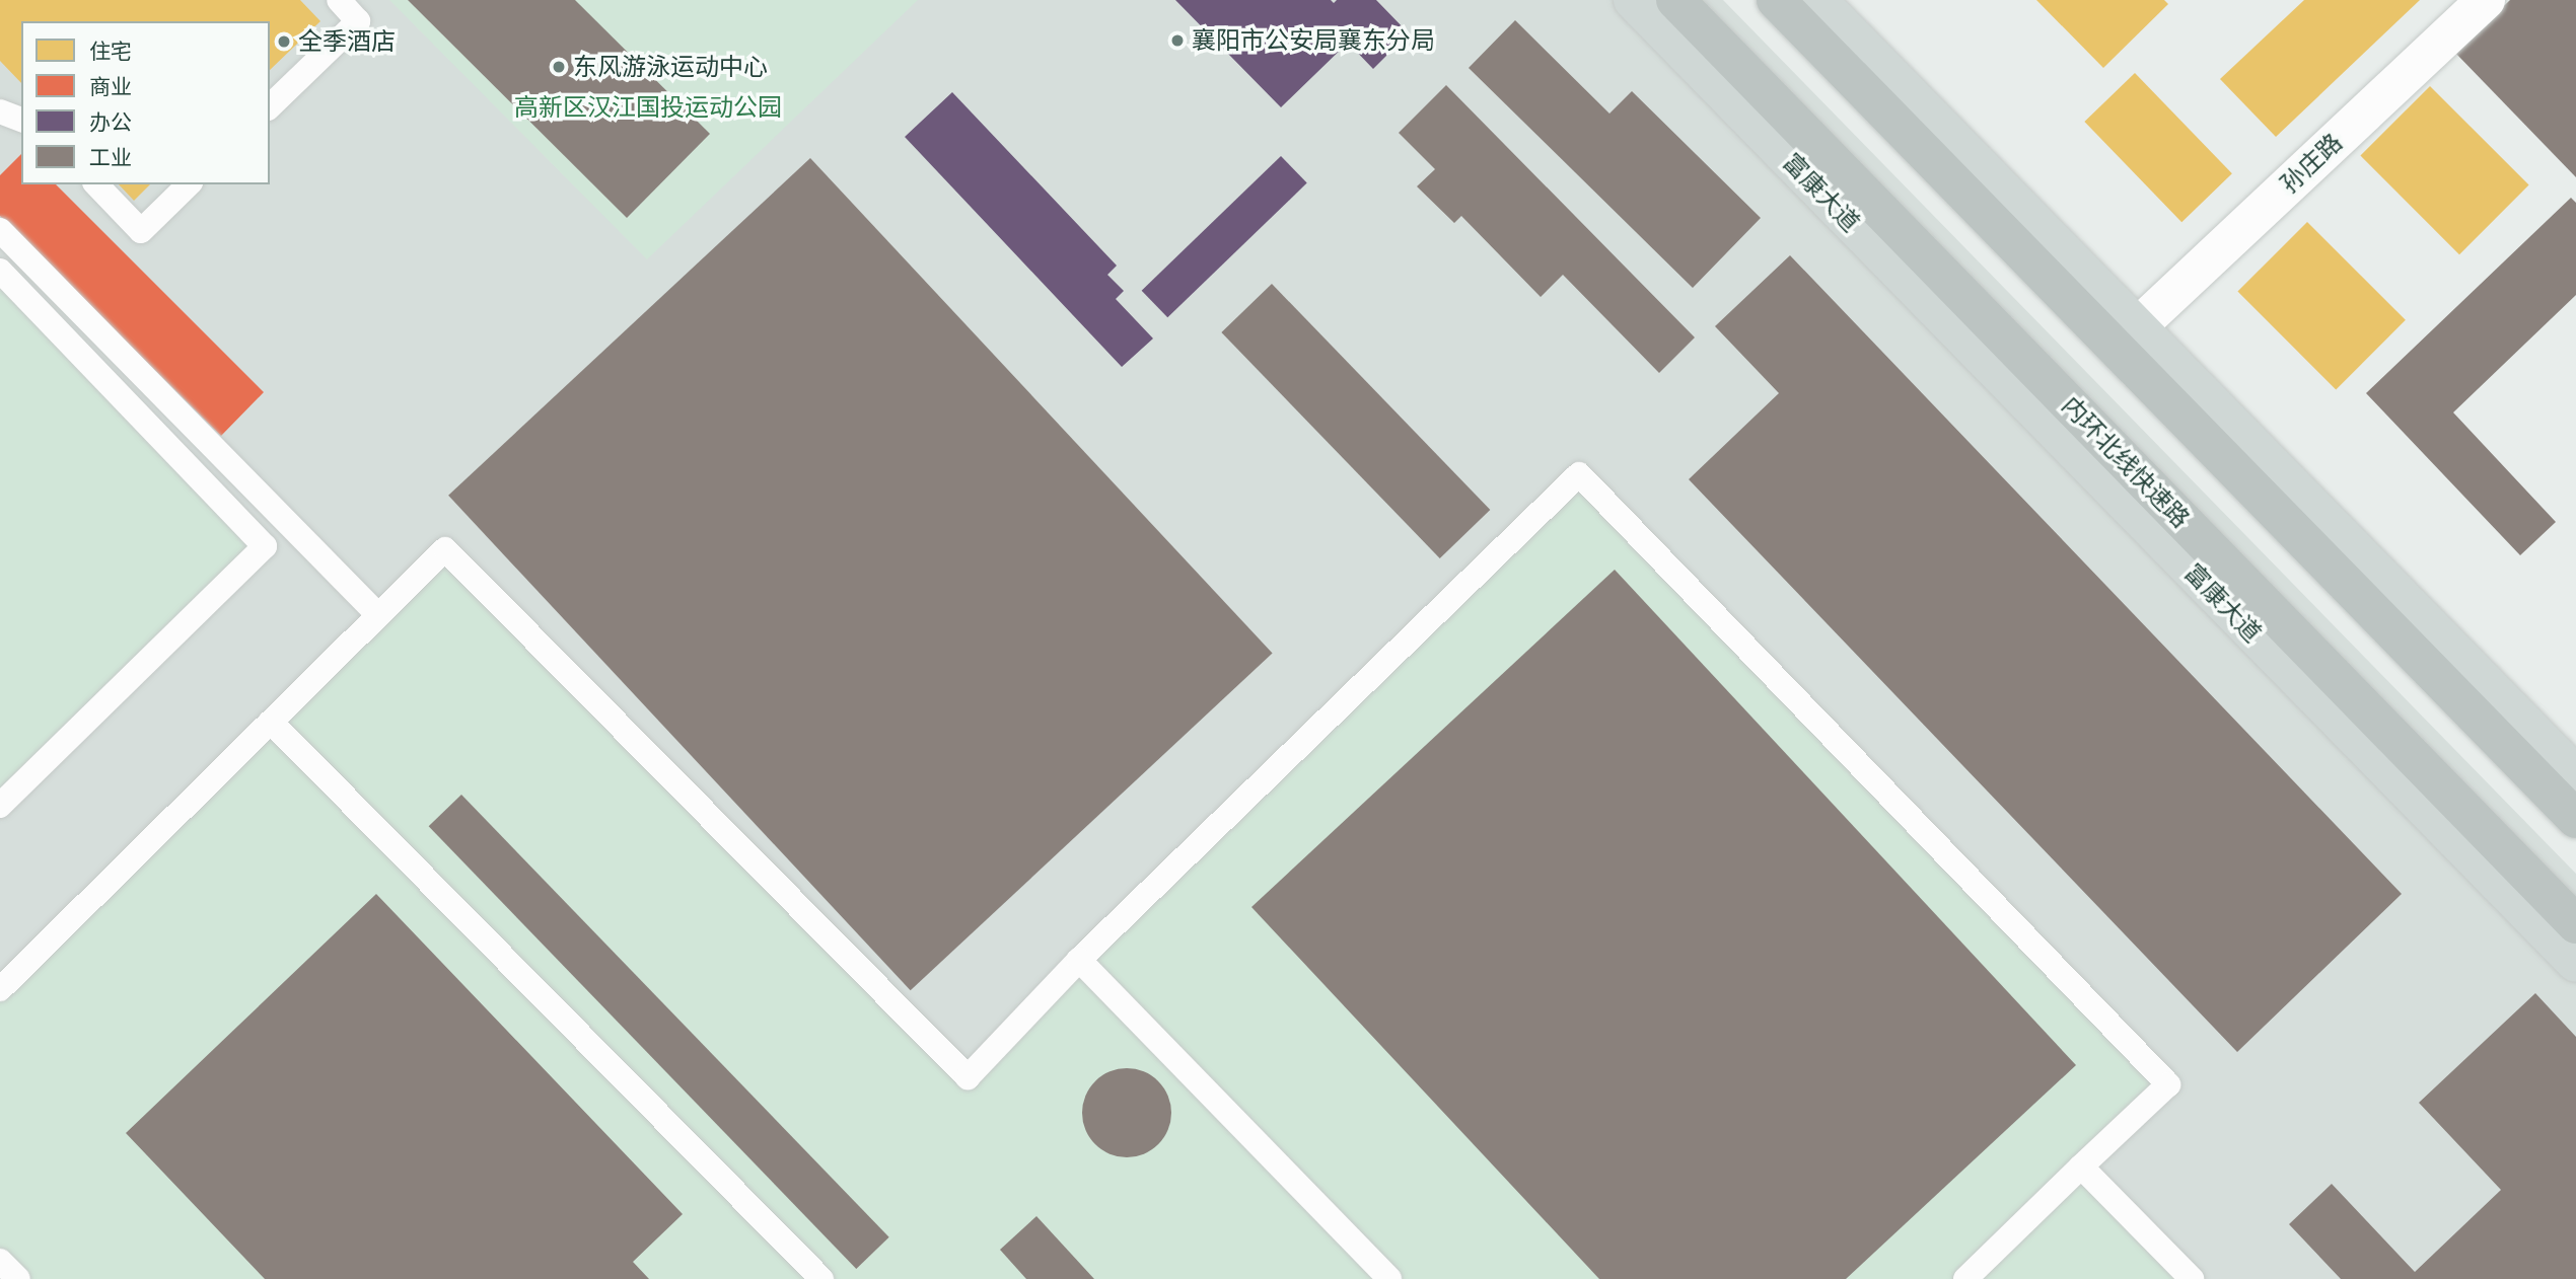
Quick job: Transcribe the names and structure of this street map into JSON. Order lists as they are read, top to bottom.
{
  "streets": {
    "highway": ["内环北线快速路"],
    "main road": ["富康大道"],
    "street": ["孙庄路"]
  },
  "parks": ["高新区汉江国投运动公园"],
  "places": ["襄阳市公安局襄东分局", "全季酒店", "东风游泳运动中心"],
  "legend": [
    "住宅",
    "商业",
    "办公",
    "工业"
  ]
}
